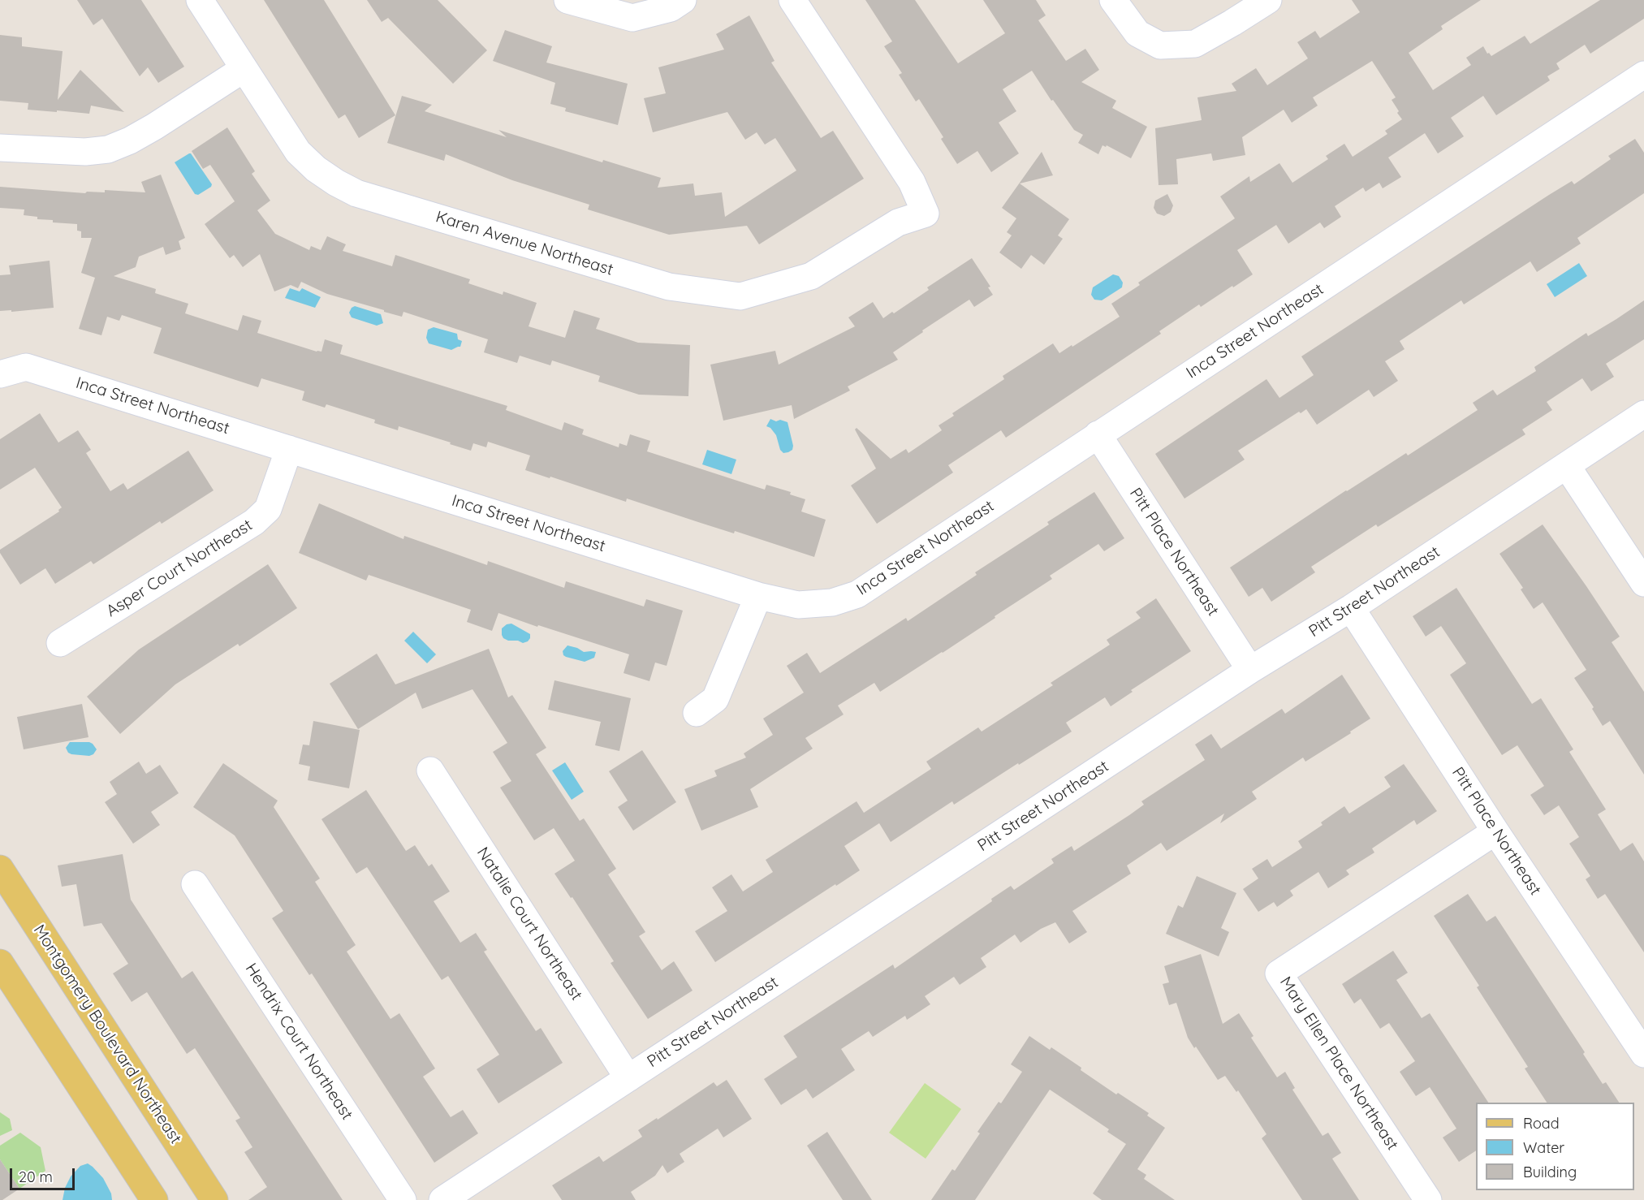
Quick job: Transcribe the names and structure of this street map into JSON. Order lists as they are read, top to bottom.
{
  "streets": {
    "main road": ["Montgomery Boulevard Northeast"],
    "street": [
      "Karen Avenue Northeast",
      "Inca Street Northeast",
      "Pitt Place Northeast",
      "Asper Court Northeast",
      "Pitt Street Northeast",
      "Natalie Court Northeast",
      "Hendrix Court Northeast",
      "Mary Ellen Place Northeast"
    ]
  },
  "crossings": [
    ["Inca Street Northeast", "Pitt Place Northeast"],
    ["Inca Street Northeast", "Asper Court Northeast"],
    ["Pitt Place Northeast", "Pitt Street Northeast"],
    ["Pitt Place Northeast", "Mary Ellen Place Northeast"],
    ["Pitt Street Northeast", "Natalie Court Northeast"]
  ],
  "legend": ["Road", "Water", "Building"],
  "scale_bar": "20 m"
}
